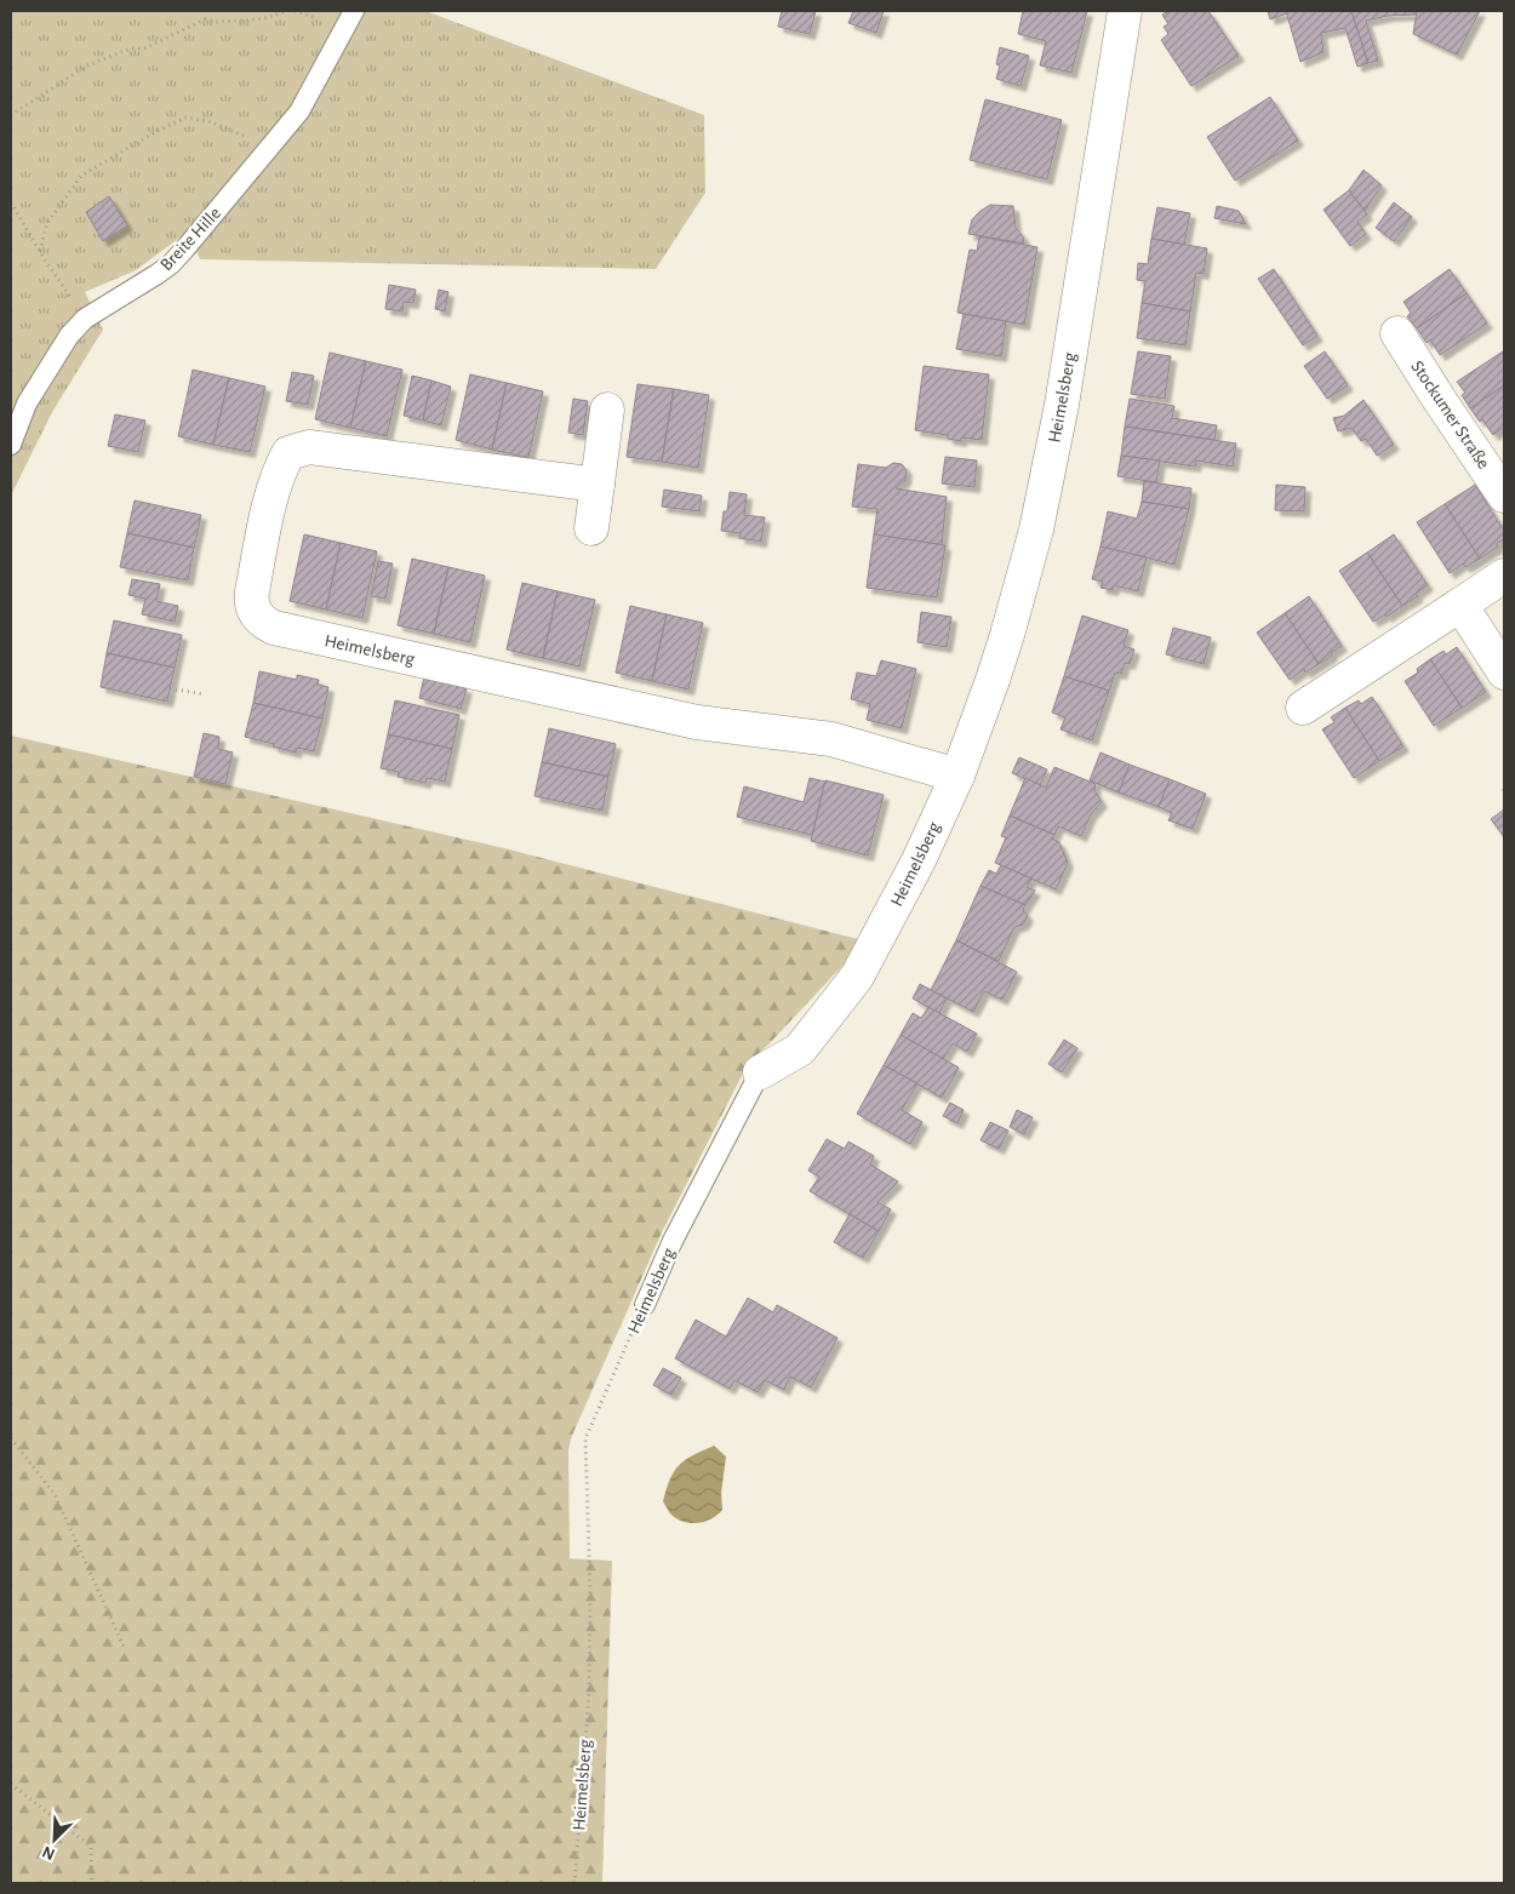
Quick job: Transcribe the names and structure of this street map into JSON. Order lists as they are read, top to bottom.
{
  "streets": {
    "street": ["Heimelsberg", "Stockumer Straße"],
    "lane": ["Breite Hille"]
  },
  "north": "bottom left"
}
